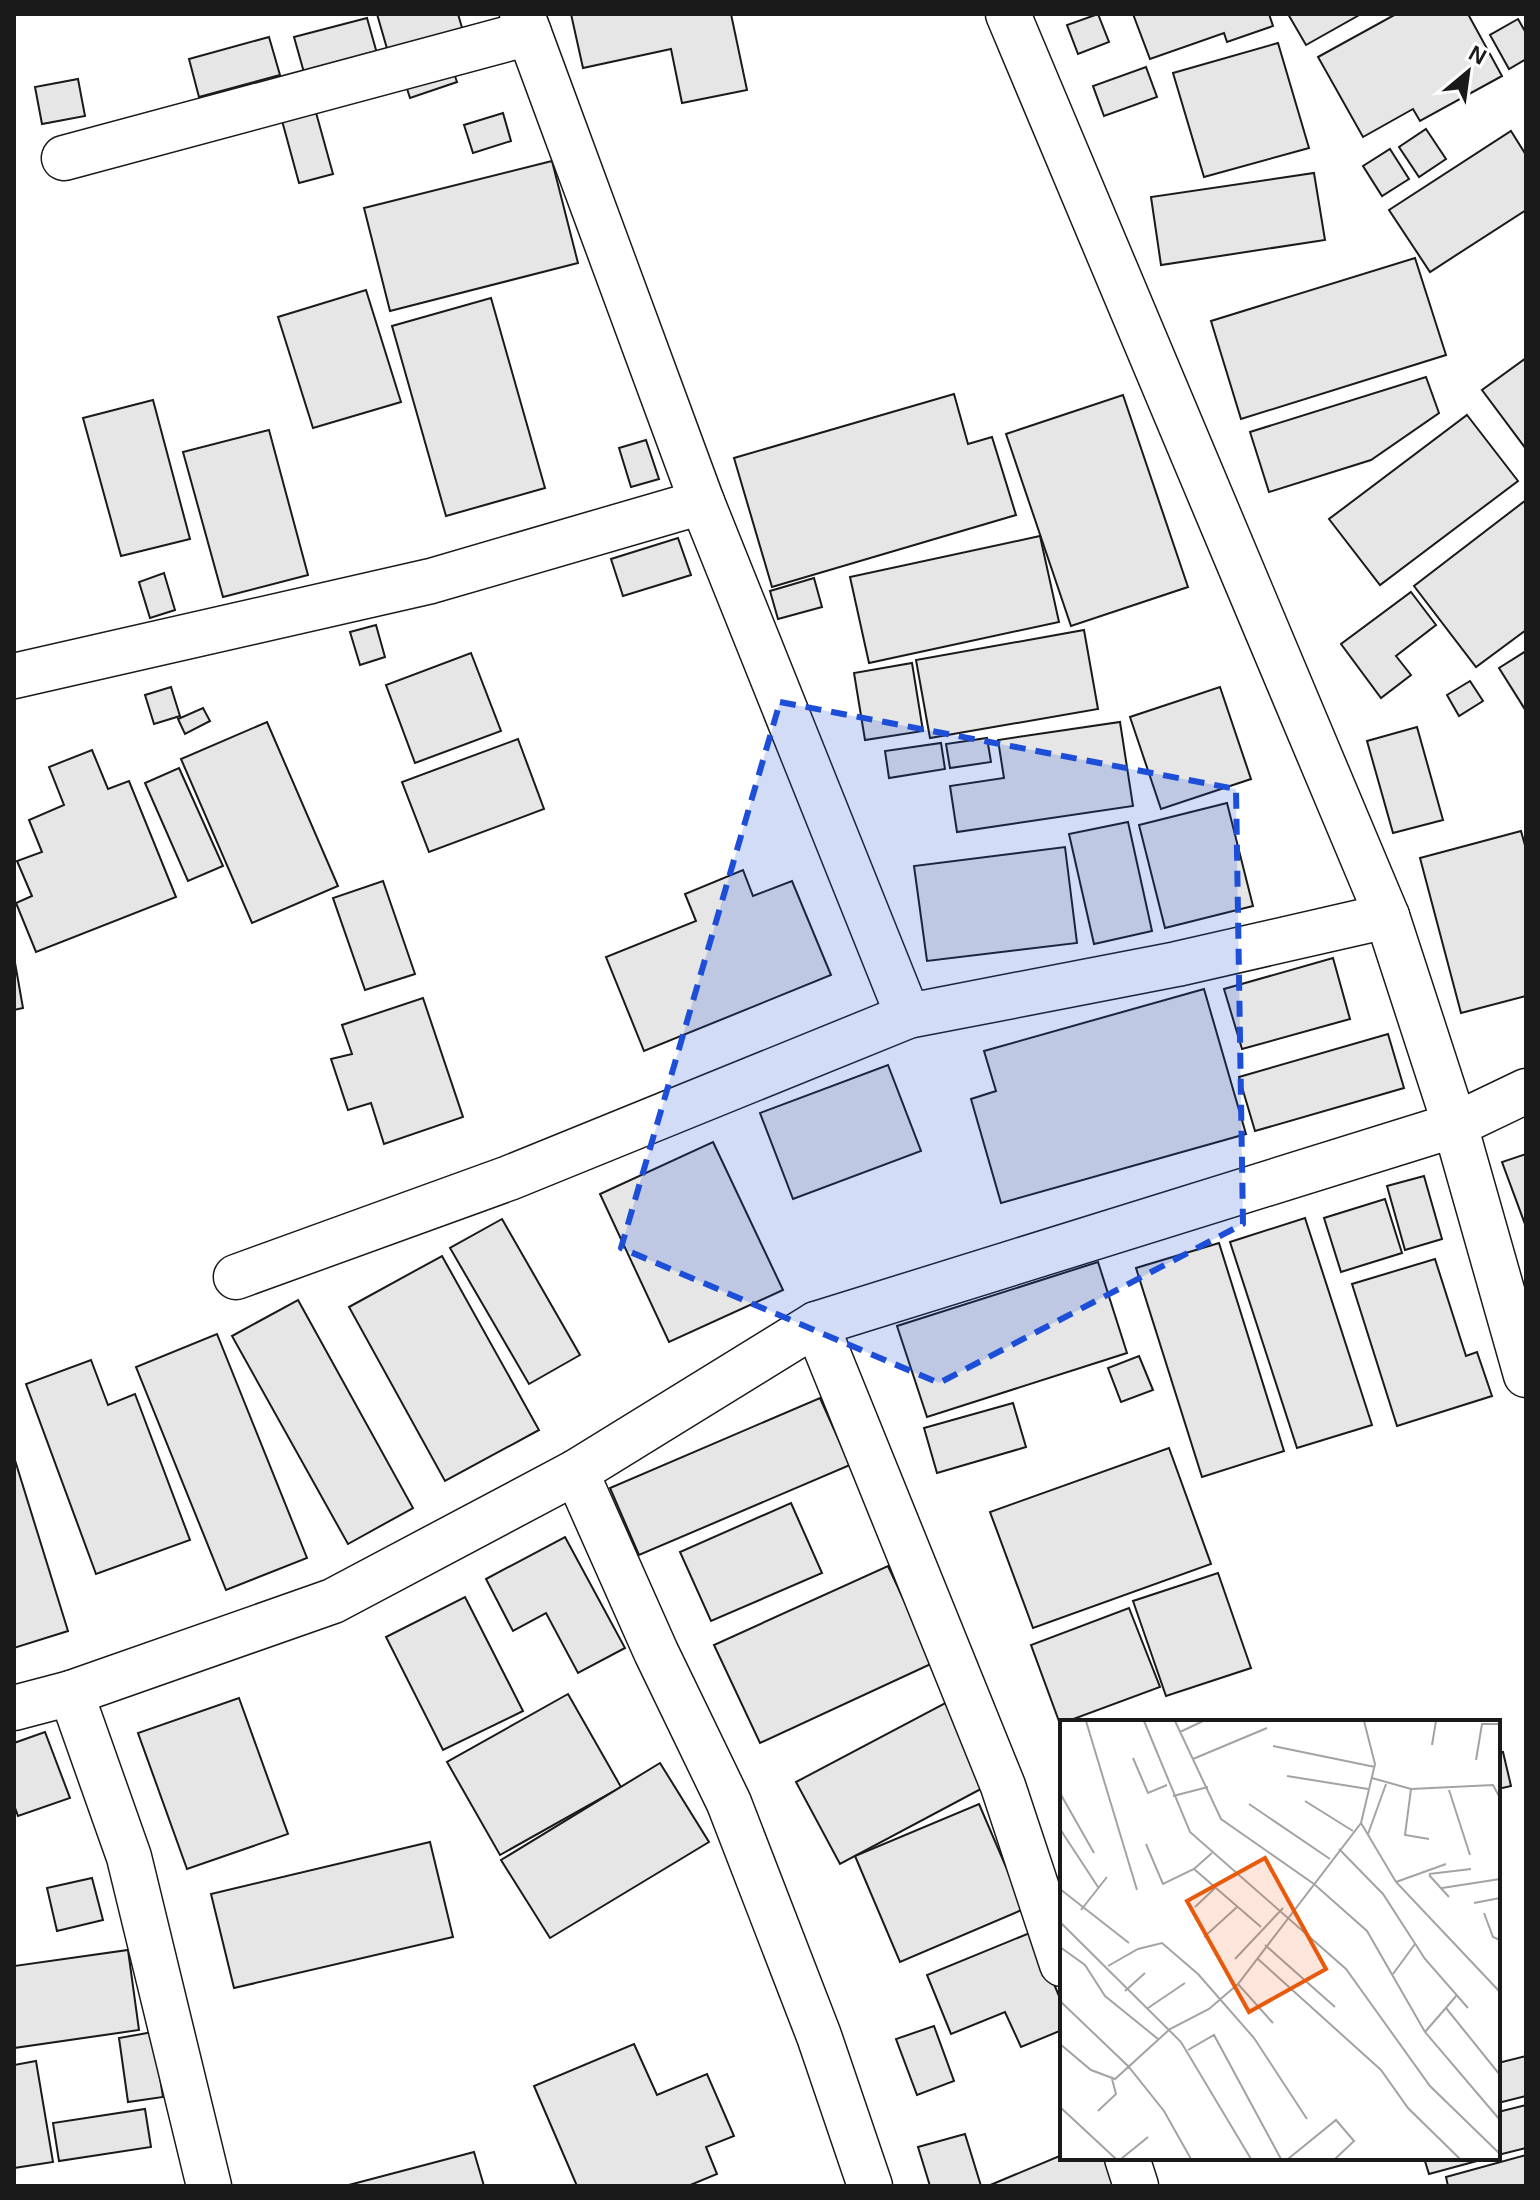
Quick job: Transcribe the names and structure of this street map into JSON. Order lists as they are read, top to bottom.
{
  "north": "top right"
}
